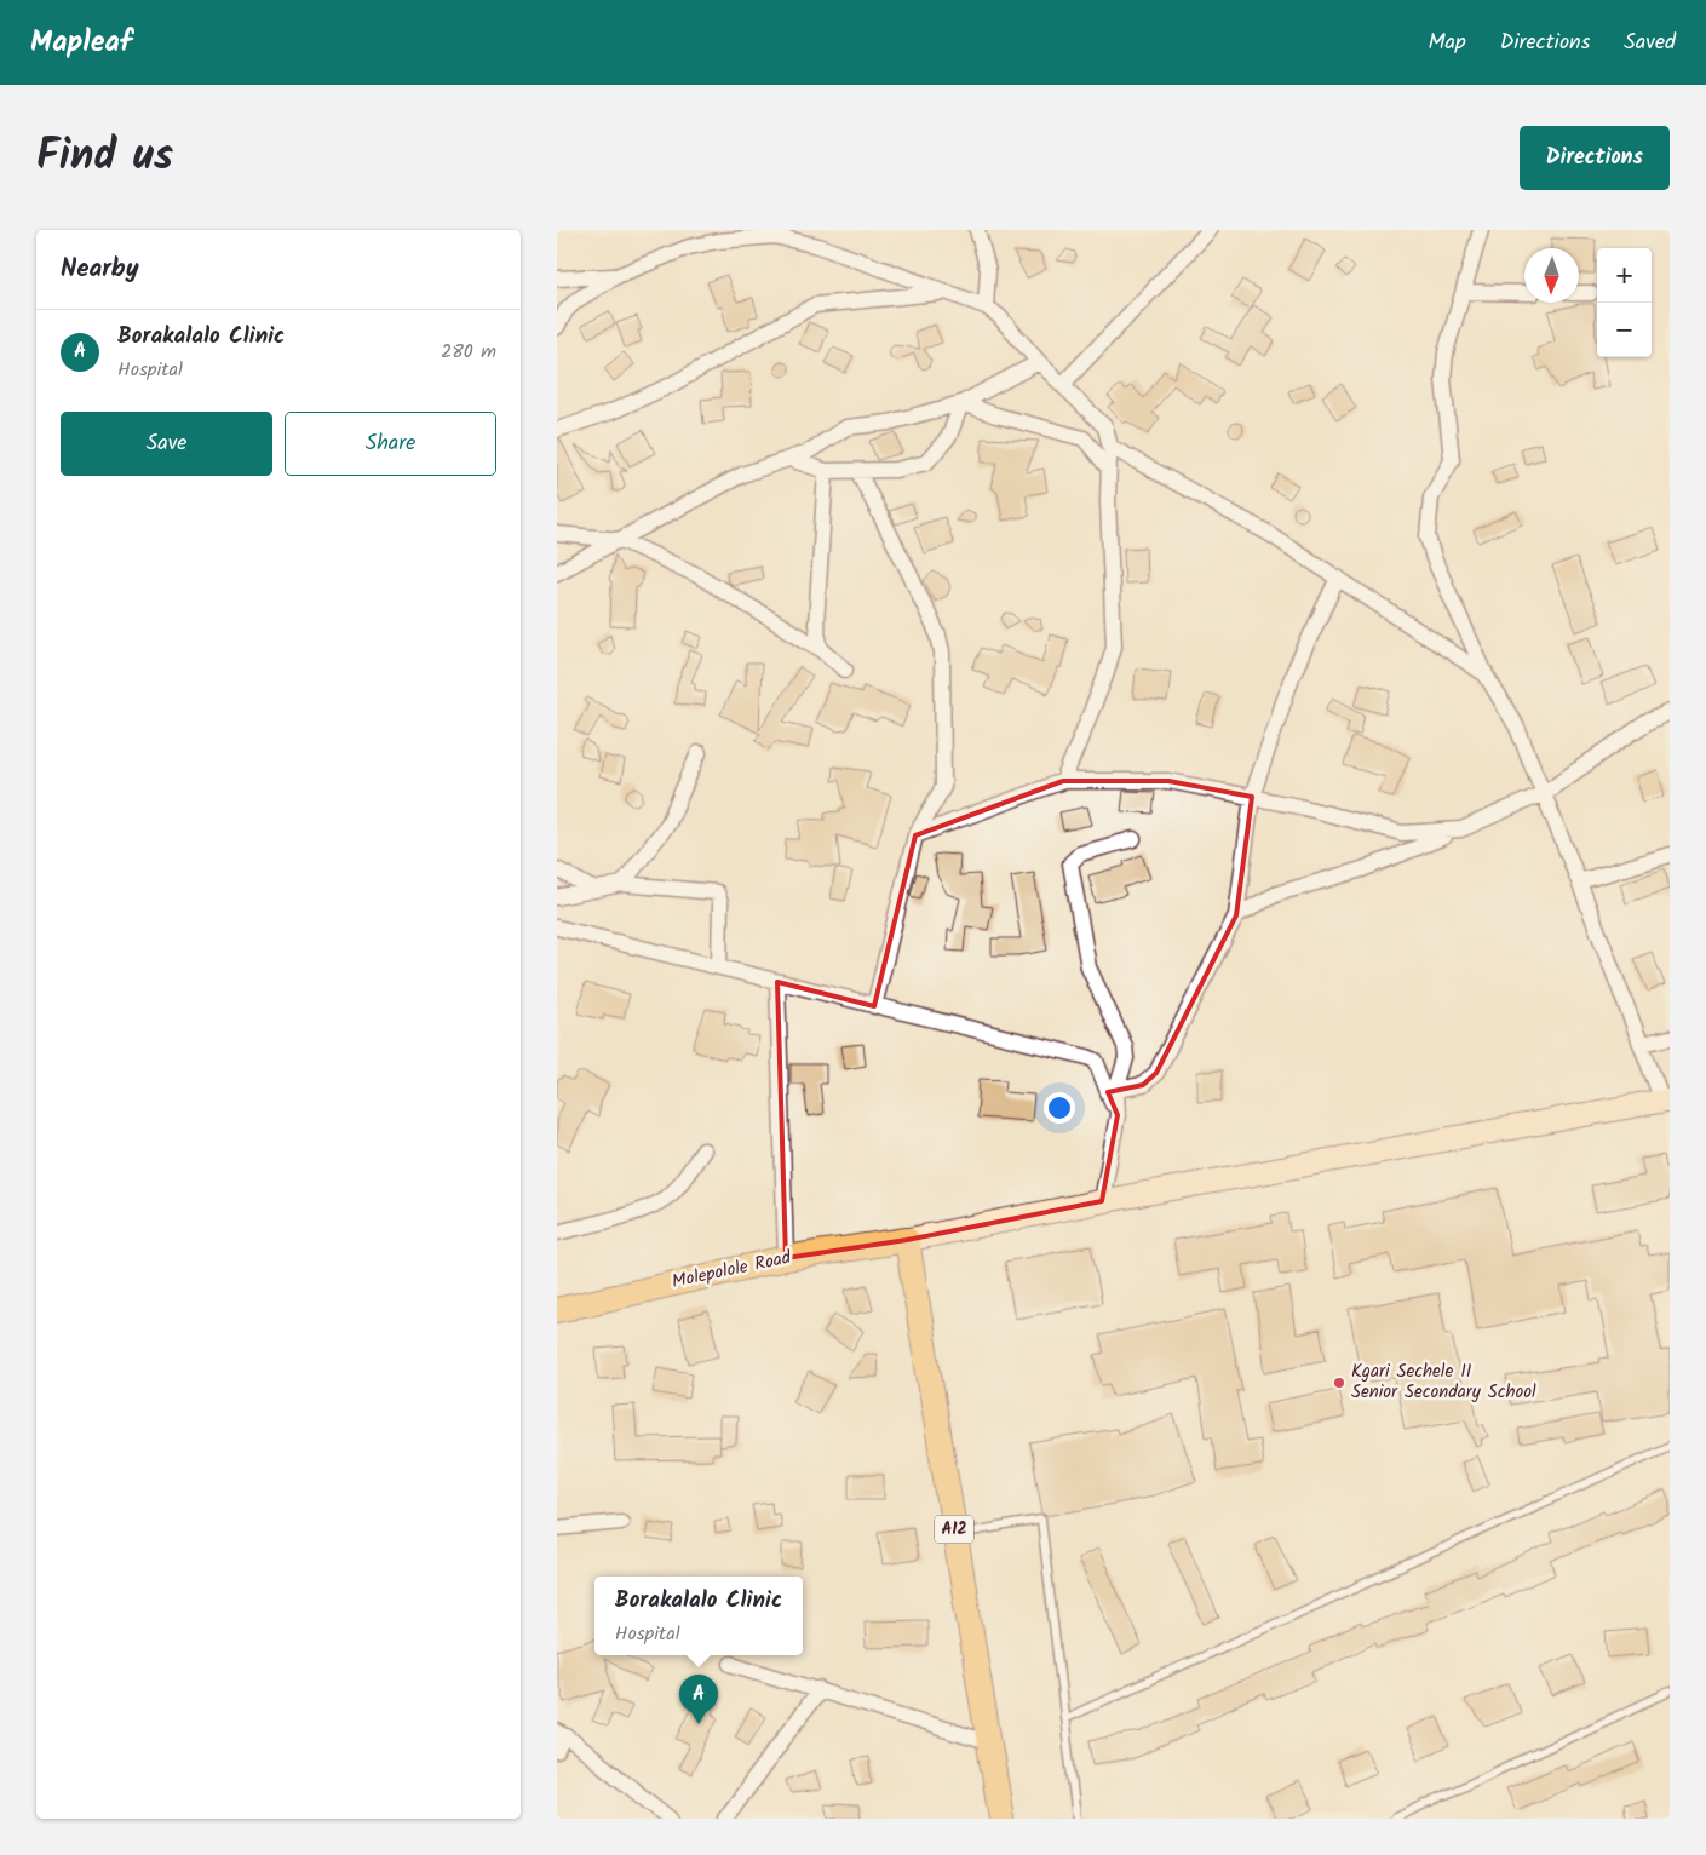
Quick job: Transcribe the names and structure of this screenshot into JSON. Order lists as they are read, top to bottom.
{
  "streets": {
    "main road": ["Molepolole Road", "A12"]
  },
  "crossings": [
    ["Molepolole Road", "A12"]
  ],
  "places": ["Kgari Sechele II Senior Secondary School"],
  "north": "bottom",
  "page": {
    "header": "Mapleaf",
    "nav": ["Map", "Directions", "Saved"],
    "title": "Find us",
    "buttons": [
      "Directions",
      ["Save", "Share"]
    ],
    "heading": "Nearby",
    "map_buttons": ["+", "−"],
    "list": [
      {
        "mark": "A",
        "name": "Borakalalo Clinic",
        "note": "Hospital",
        "value": "280 m"
      }
    ],
    "popup": ["Borakalalo Clinic", "Hospital"],
    "pins": "A"
  }
}
